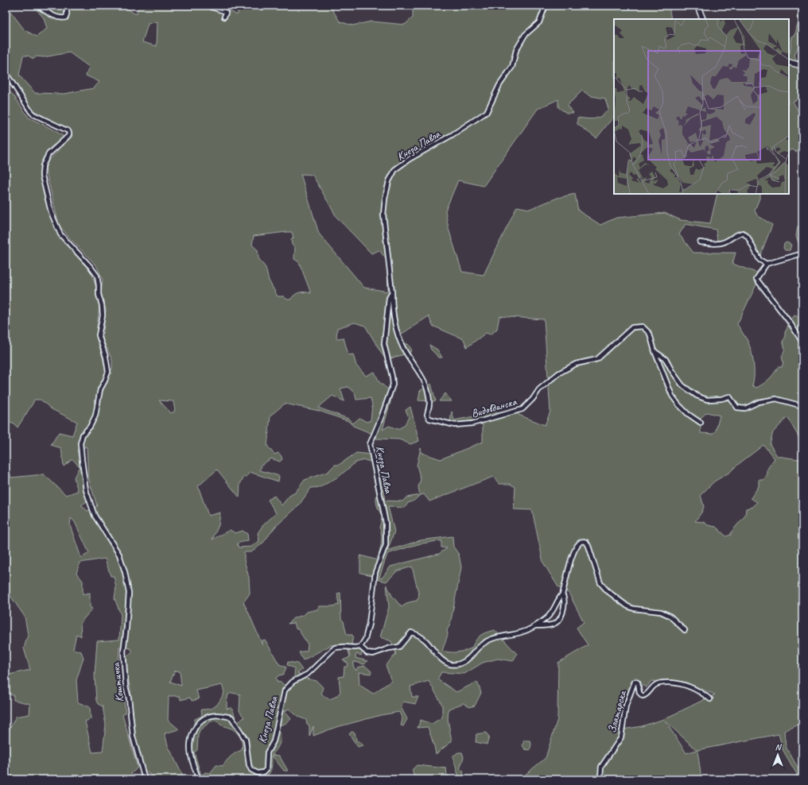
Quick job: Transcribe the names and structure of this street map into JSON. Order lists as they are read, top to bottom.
{
  "streets": {
    "street": [
      "Кнеза Павла",
      "Видовданска",
      "Коштичка",
      "Златарска"
    ]
  },
  "crossings": [
    ["Кнеза Павла", "Видовданска"]
  ],
  "north": "top"
}
